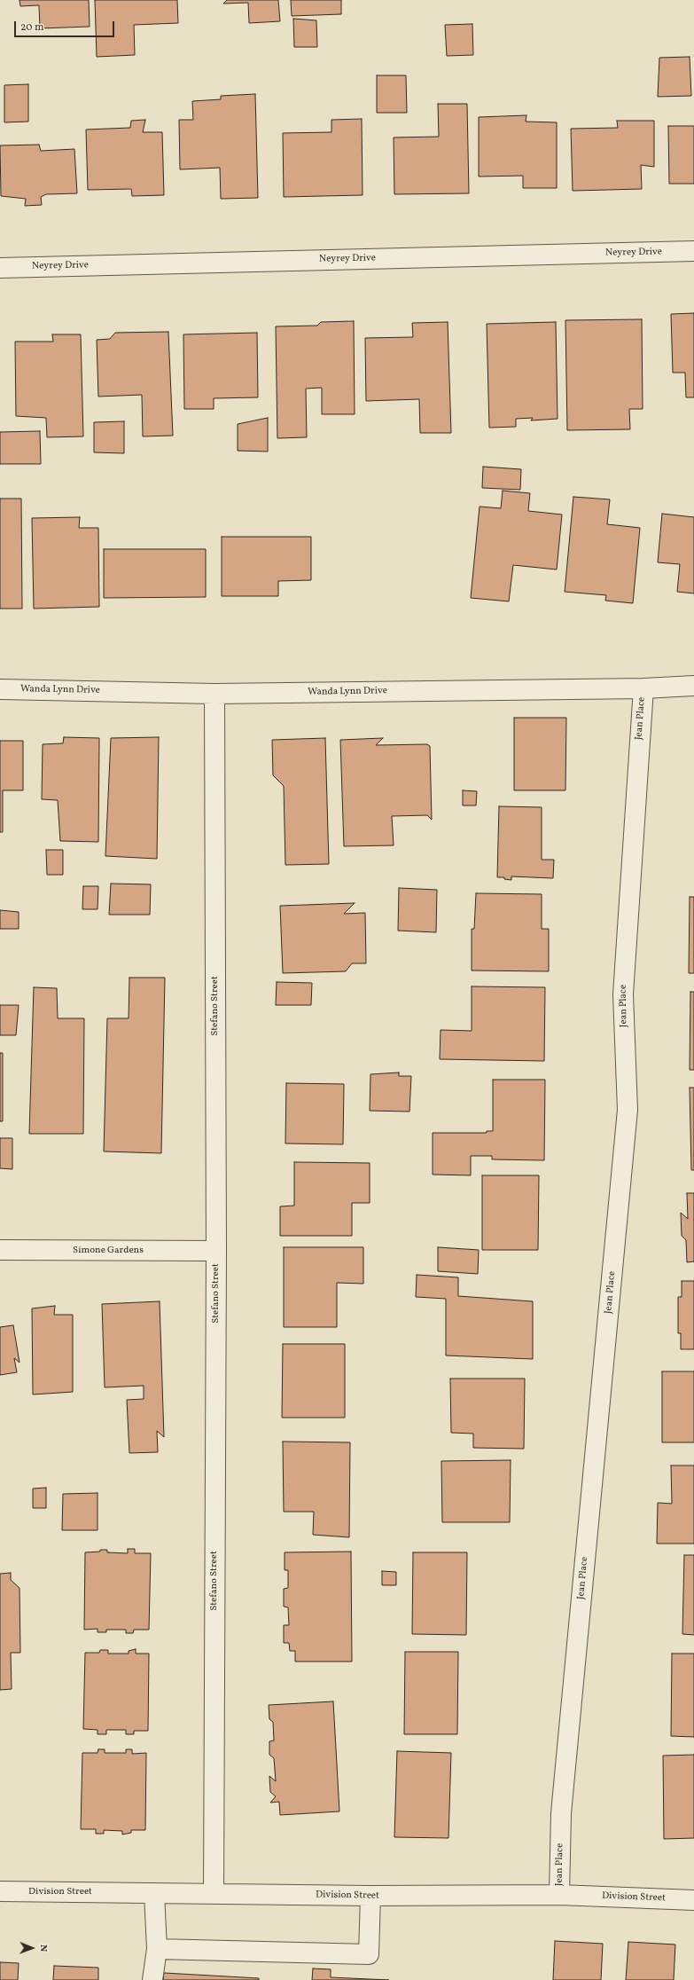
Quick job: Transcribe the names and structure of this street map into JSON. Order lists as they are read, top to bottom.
{
  "streets": {
    "street": [
      "Neyrey Drive",
      "Wanda Lynn Drive",
      "Jean Place",
      "Stefano Street",
      "Simone Gardens",
      "Division Street"
    ]
  },
  "crossings": [
    ["Wanda Lynn Drive", "Jean Place"],
    ["Wanda Lynn Drive", "Stefano Street"],
    ["Jean Place", "Division Street"],
    ["Stefano Street", "Simone Gardens"],
    ["Stefano Street", "Division Street"]
  ],
  "scale_bar": "20 m",
  "north": "right"
}
